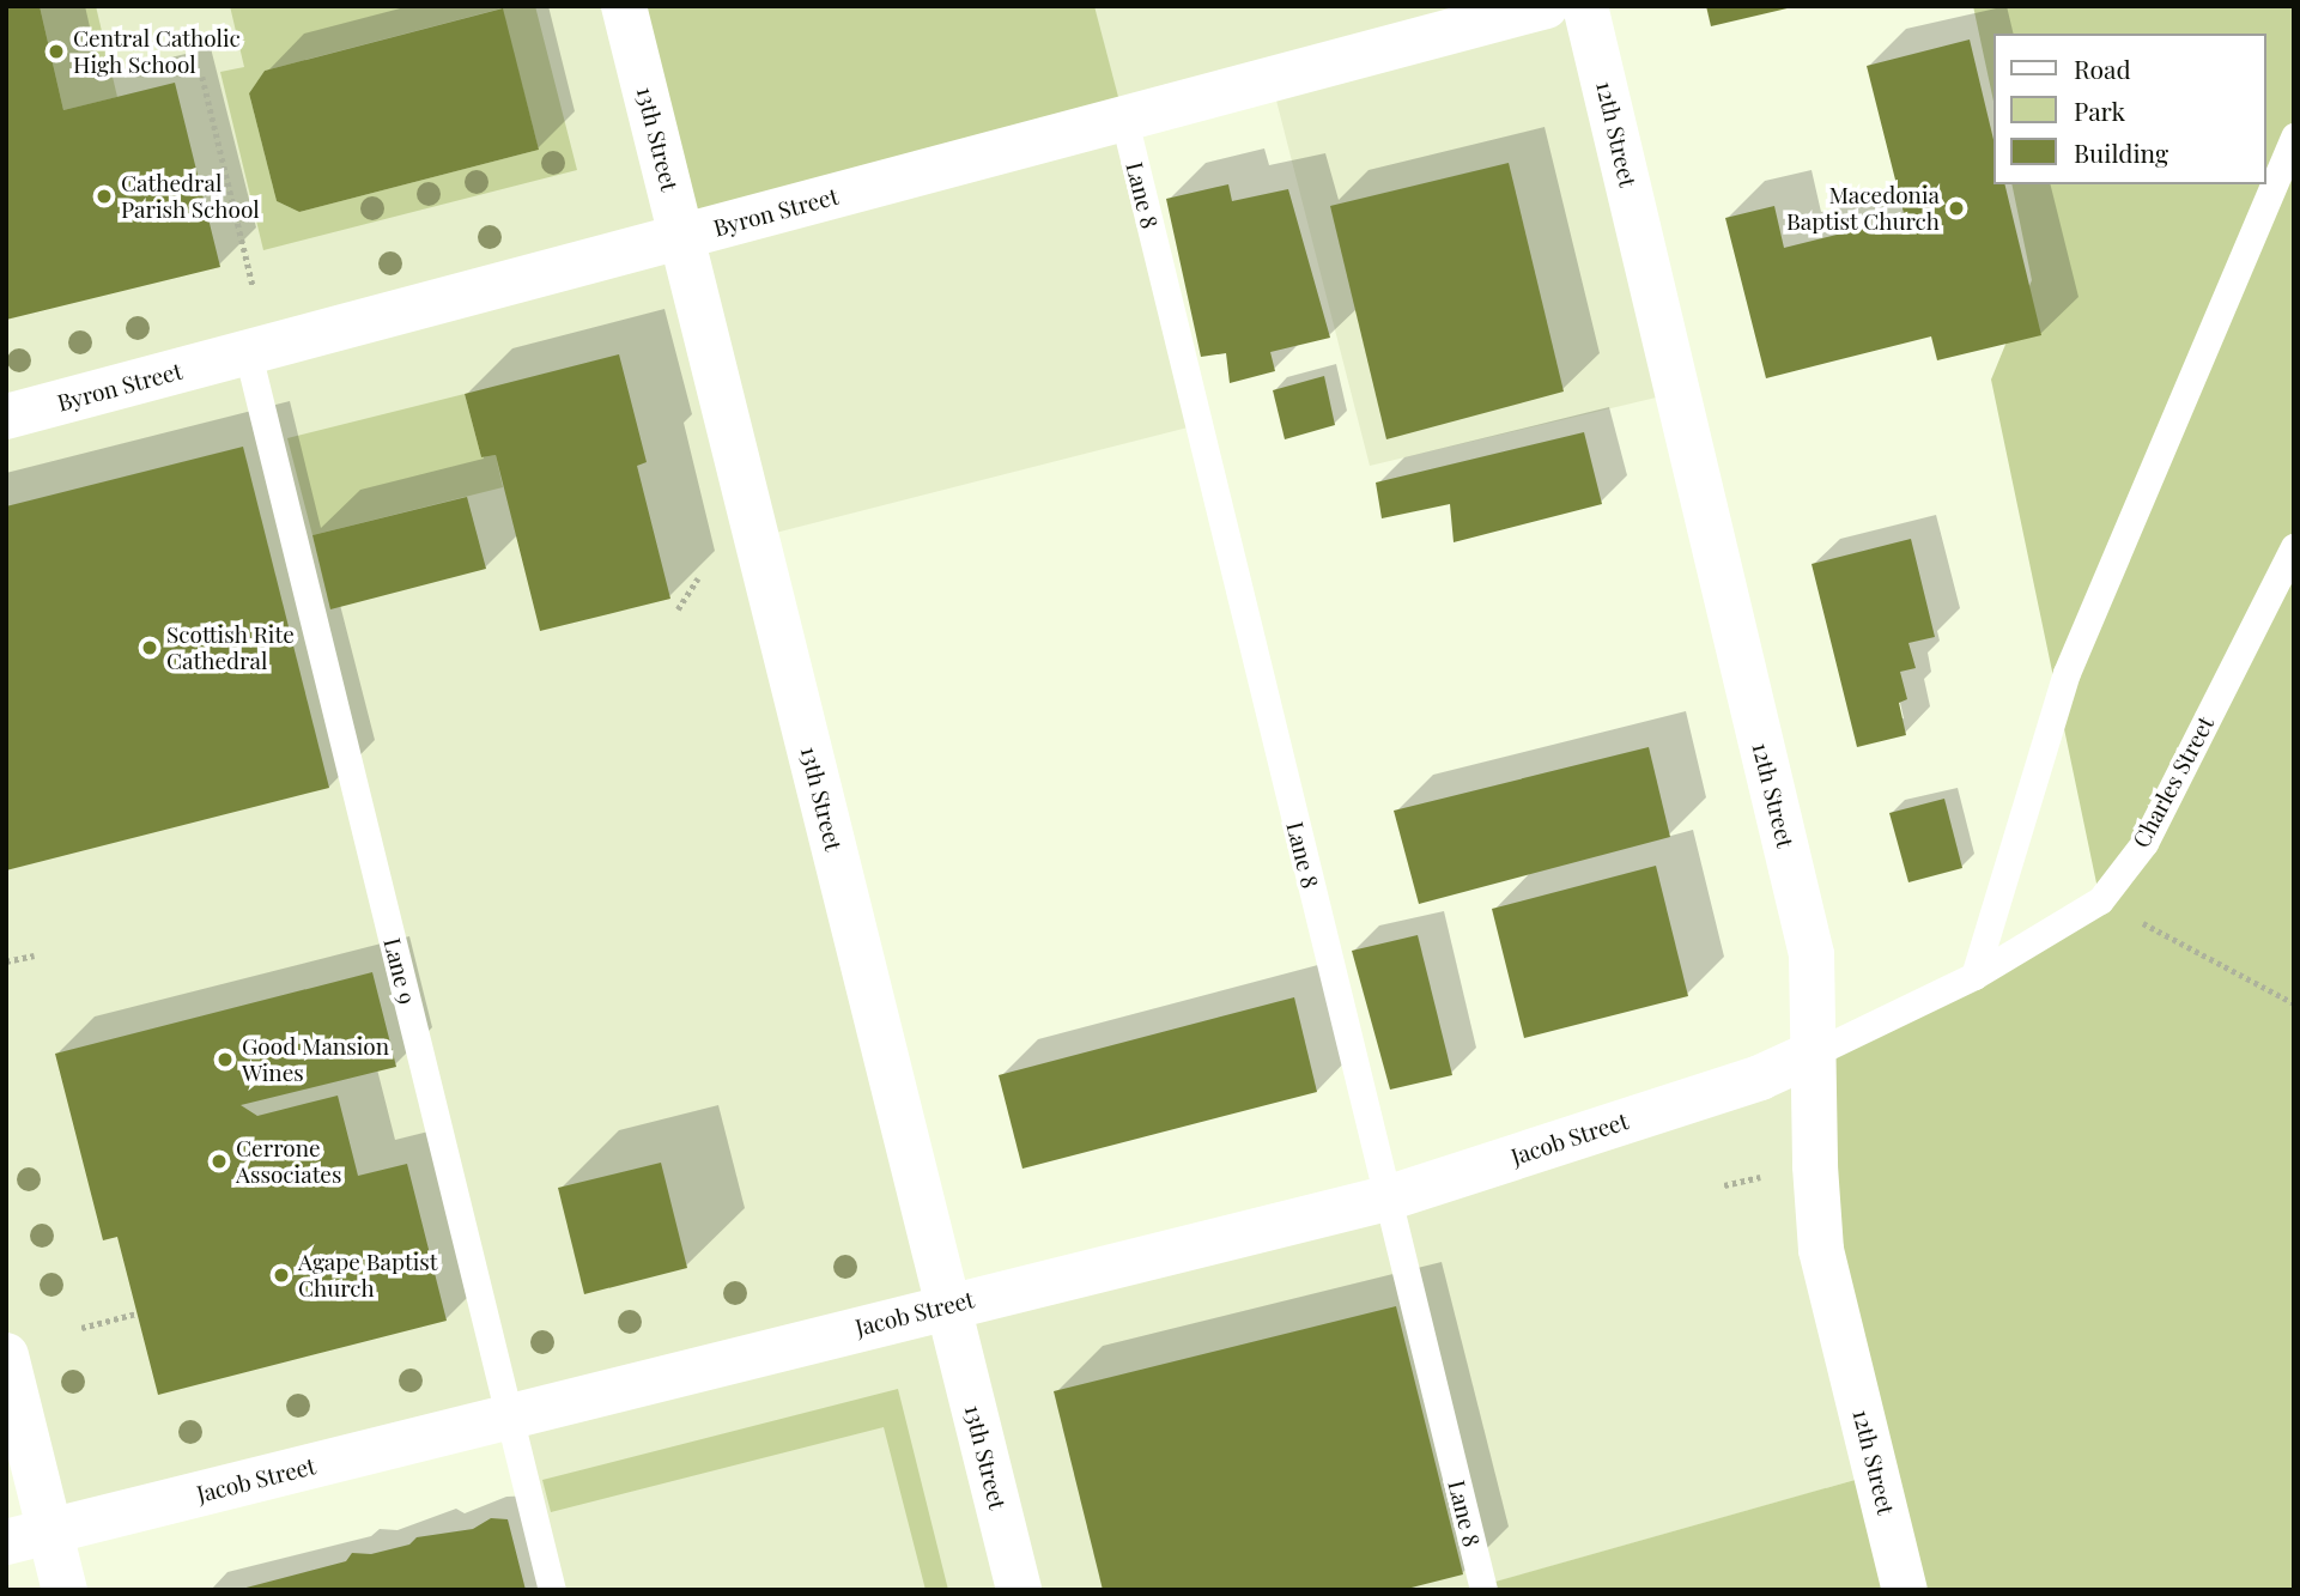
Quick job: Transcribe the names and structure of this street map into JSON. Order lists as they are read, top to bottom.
{
  "streets": {
    "street": [
      "12th Street",
      "13th Street",
      "Byron Street",
      "Jacob Street"
    ],
    "lane": ["Lane 8", "Charles Street", "Lane 9"]
  },
  "crossings": [
    ["12th Street", "Charles Street"],
    ["12th Street", "Jacob Street"],
    ["13th Street", "Byron Street"],
    ["13th Street", "Jacob Street"],
    ["Lane 8", "Byron Street"],
    ["Lane 8", "Jacob Street"],
    ["Byron Street", "Lane 9"],
    ["Charles Street", "Jacob Street"],
    ["Lane 9", "Jacob Street"]
  ],
  "places": [
    "Central Catholic High School",
    "Cathedral Parish School",
    "Macedonia Baptist Church",
    "Scottish Rite Cathedral",
    "Good Mansion Wines",
    "Cerrone Associates",
    "Agape Baptist Church"
  ],
  "legend": ["Road", "Park", "Building"]
}
